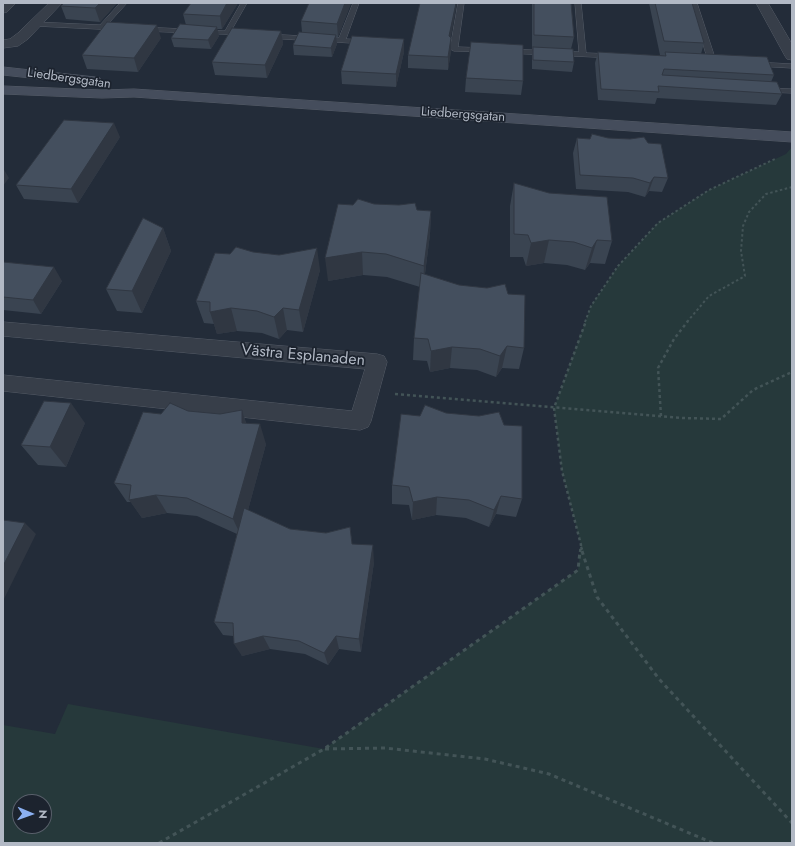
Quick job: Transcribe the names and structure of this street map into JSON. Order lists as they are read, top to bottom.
{
  "streets": {
    "street": ["Liedbergsgatan", "Västra Esplanaden"]
  },
  "north": "right"
}
